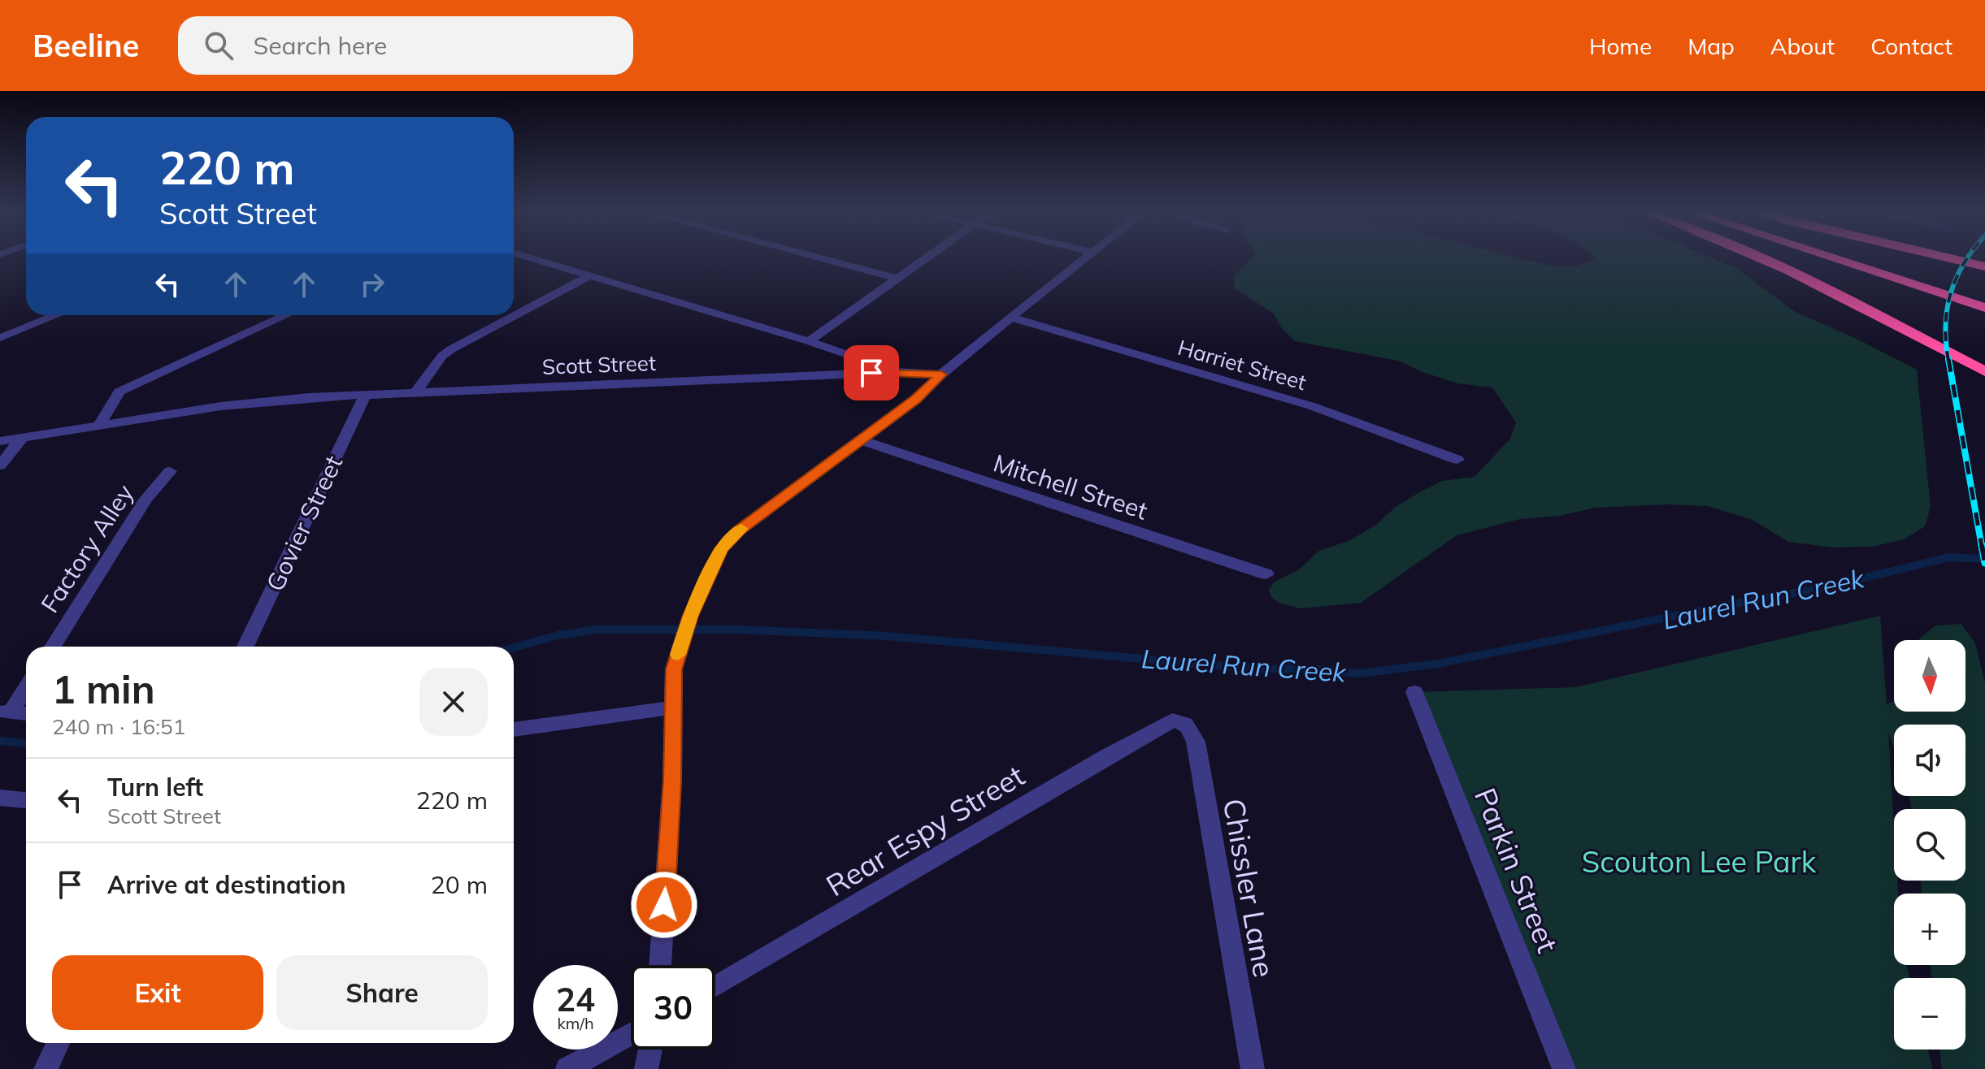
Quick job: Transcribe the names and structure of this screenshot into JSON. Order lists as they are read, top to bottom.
{
  "streets": {
    "street": [
      "Scott Street",
      "Harriet Street",
      "Mitchell Street",
      "Govier Street",
      "Factory Alley",
      "Rear Espy Street",
      "Parkin Street",
      "Chissler Lane"
    ]
  },
  "crossings": [
    ["Scott Street", "Govier Street"],
    ["Rear Espy Street", "Chissler Lane"]
  ],
  "water": ["Laurel Run Creek"],
  "parks": ["Scouton Lee Park"],
  "north": "bottom",
  "page": {
    "header": "Beeline",
    "search": "Search here",
    "nav": [
      "Home",
      "Map",
      "About",
      "Contact"
    ],
    "turn": ["220 m", "Scott Street"],
    "map_buttons": ["+", "−"],
    "heading": ["1 min", "240 m · 16:51"],
    "list": [
      {
        "name": "Turn left",
        "note": "Scott Street",
        "value": "220 m"
      },
      {
        "name": "Arrive at destination",
        "value": "20 m"
      }
    ],
    "buttons": ["Exit", "Share"],
    "speed": "24 km/h",
    "limit": "30"
  }
}
